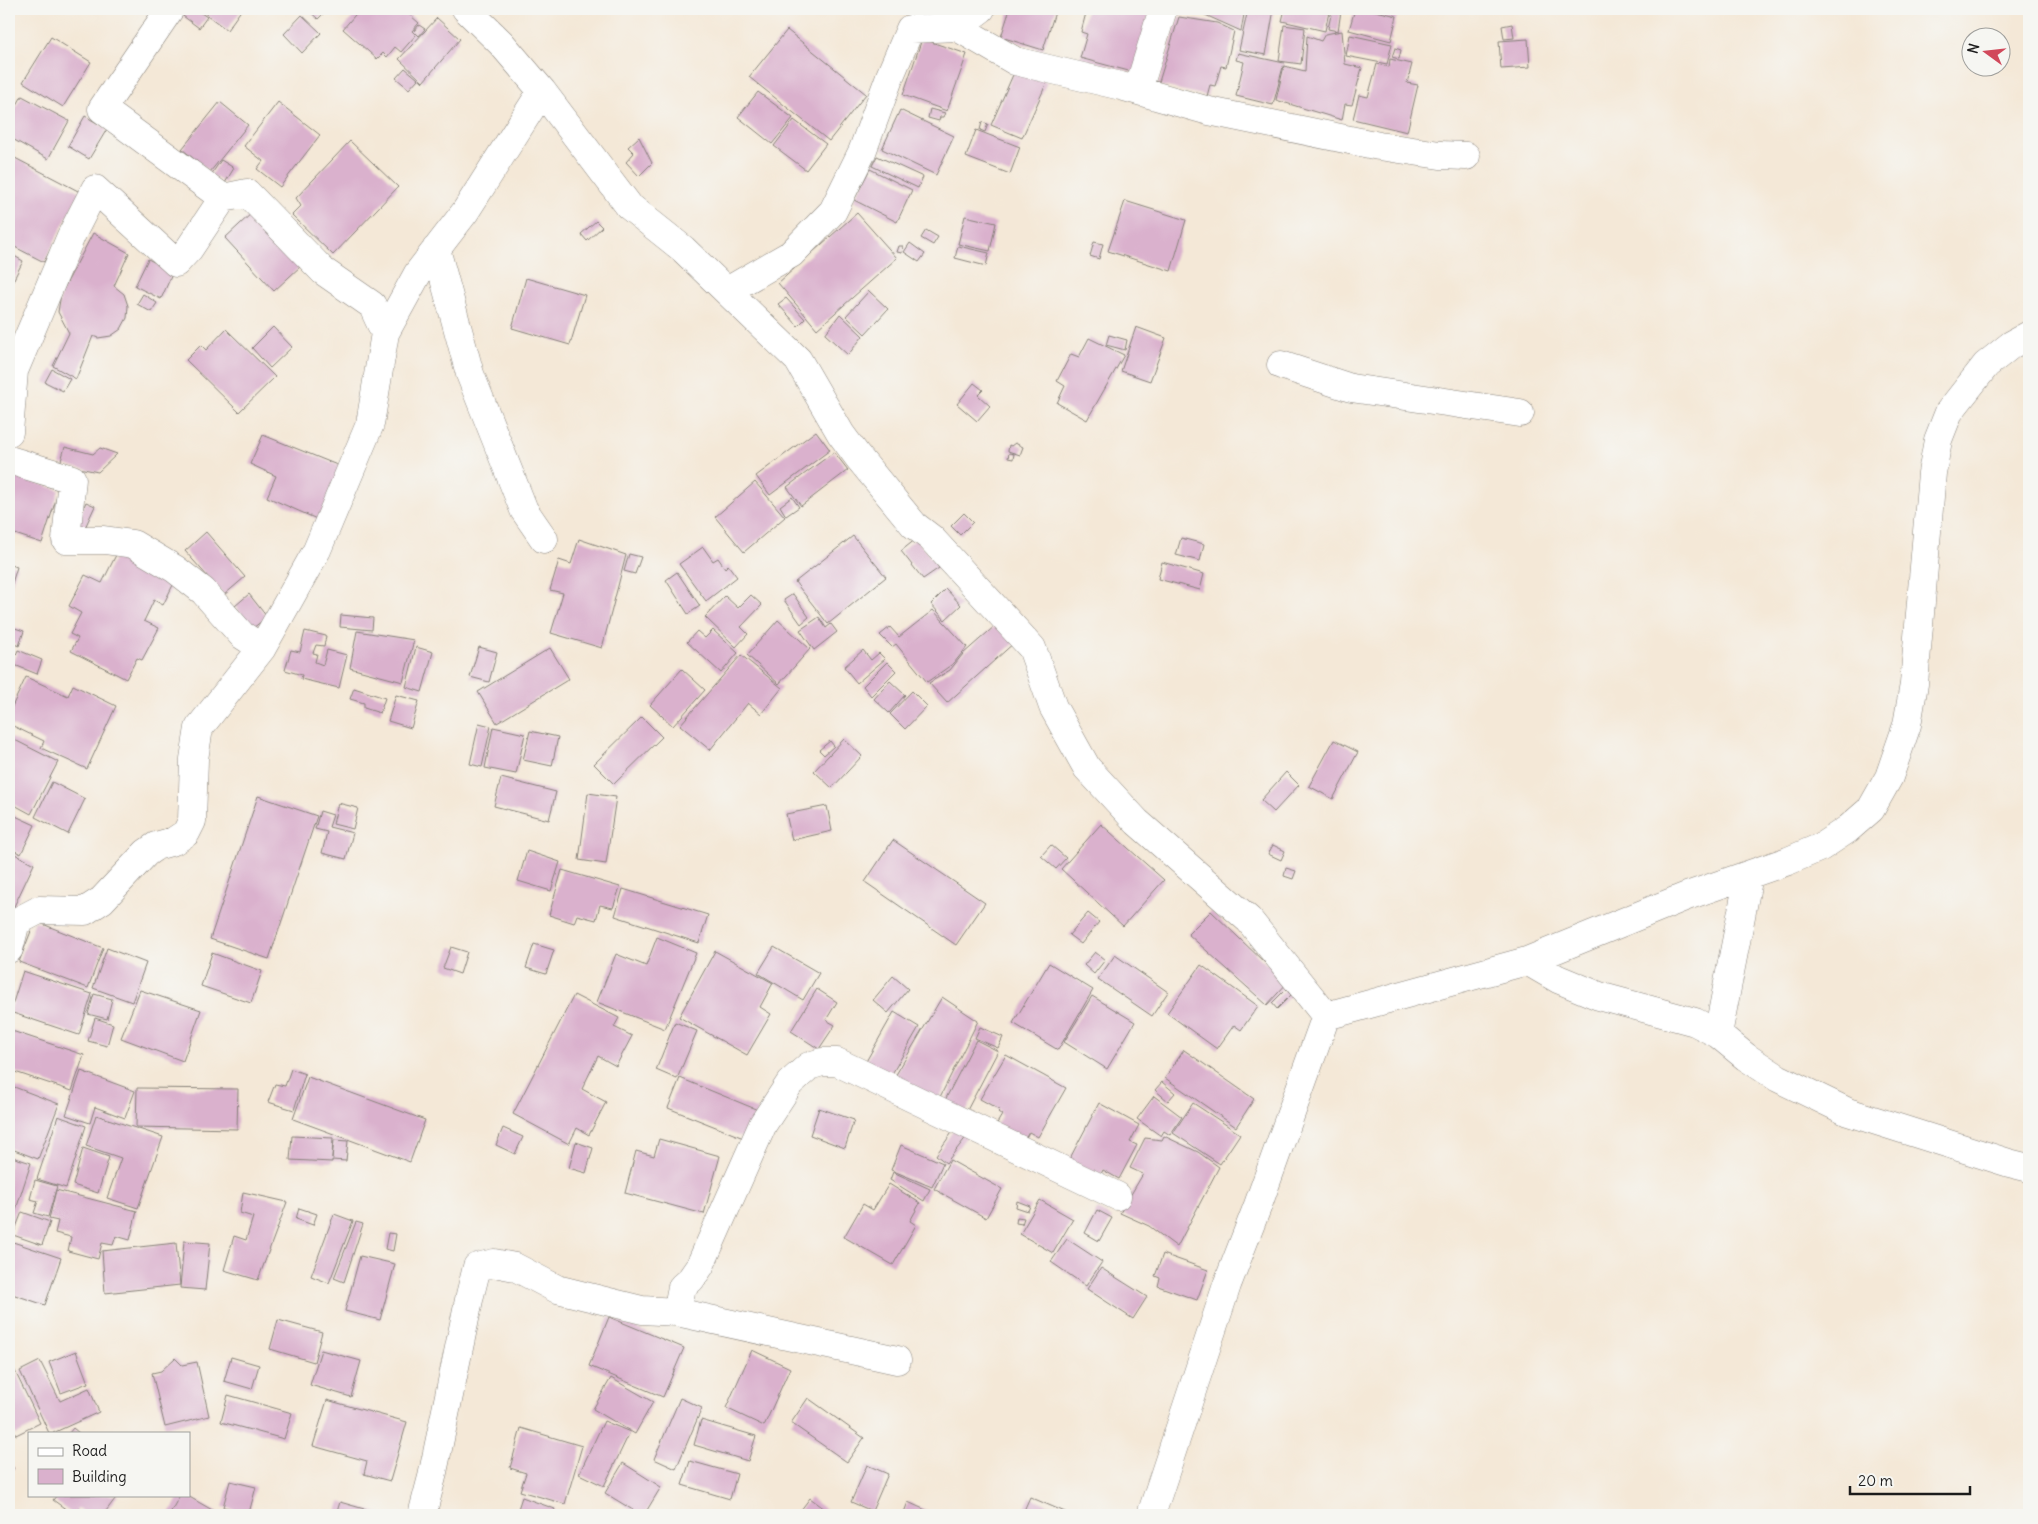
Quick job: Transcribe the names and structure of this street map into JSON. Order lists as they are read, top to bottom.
{
  "legend": ["Road", "Building"],
  "scale_bar": "20 m",
  "north": "left"
}
